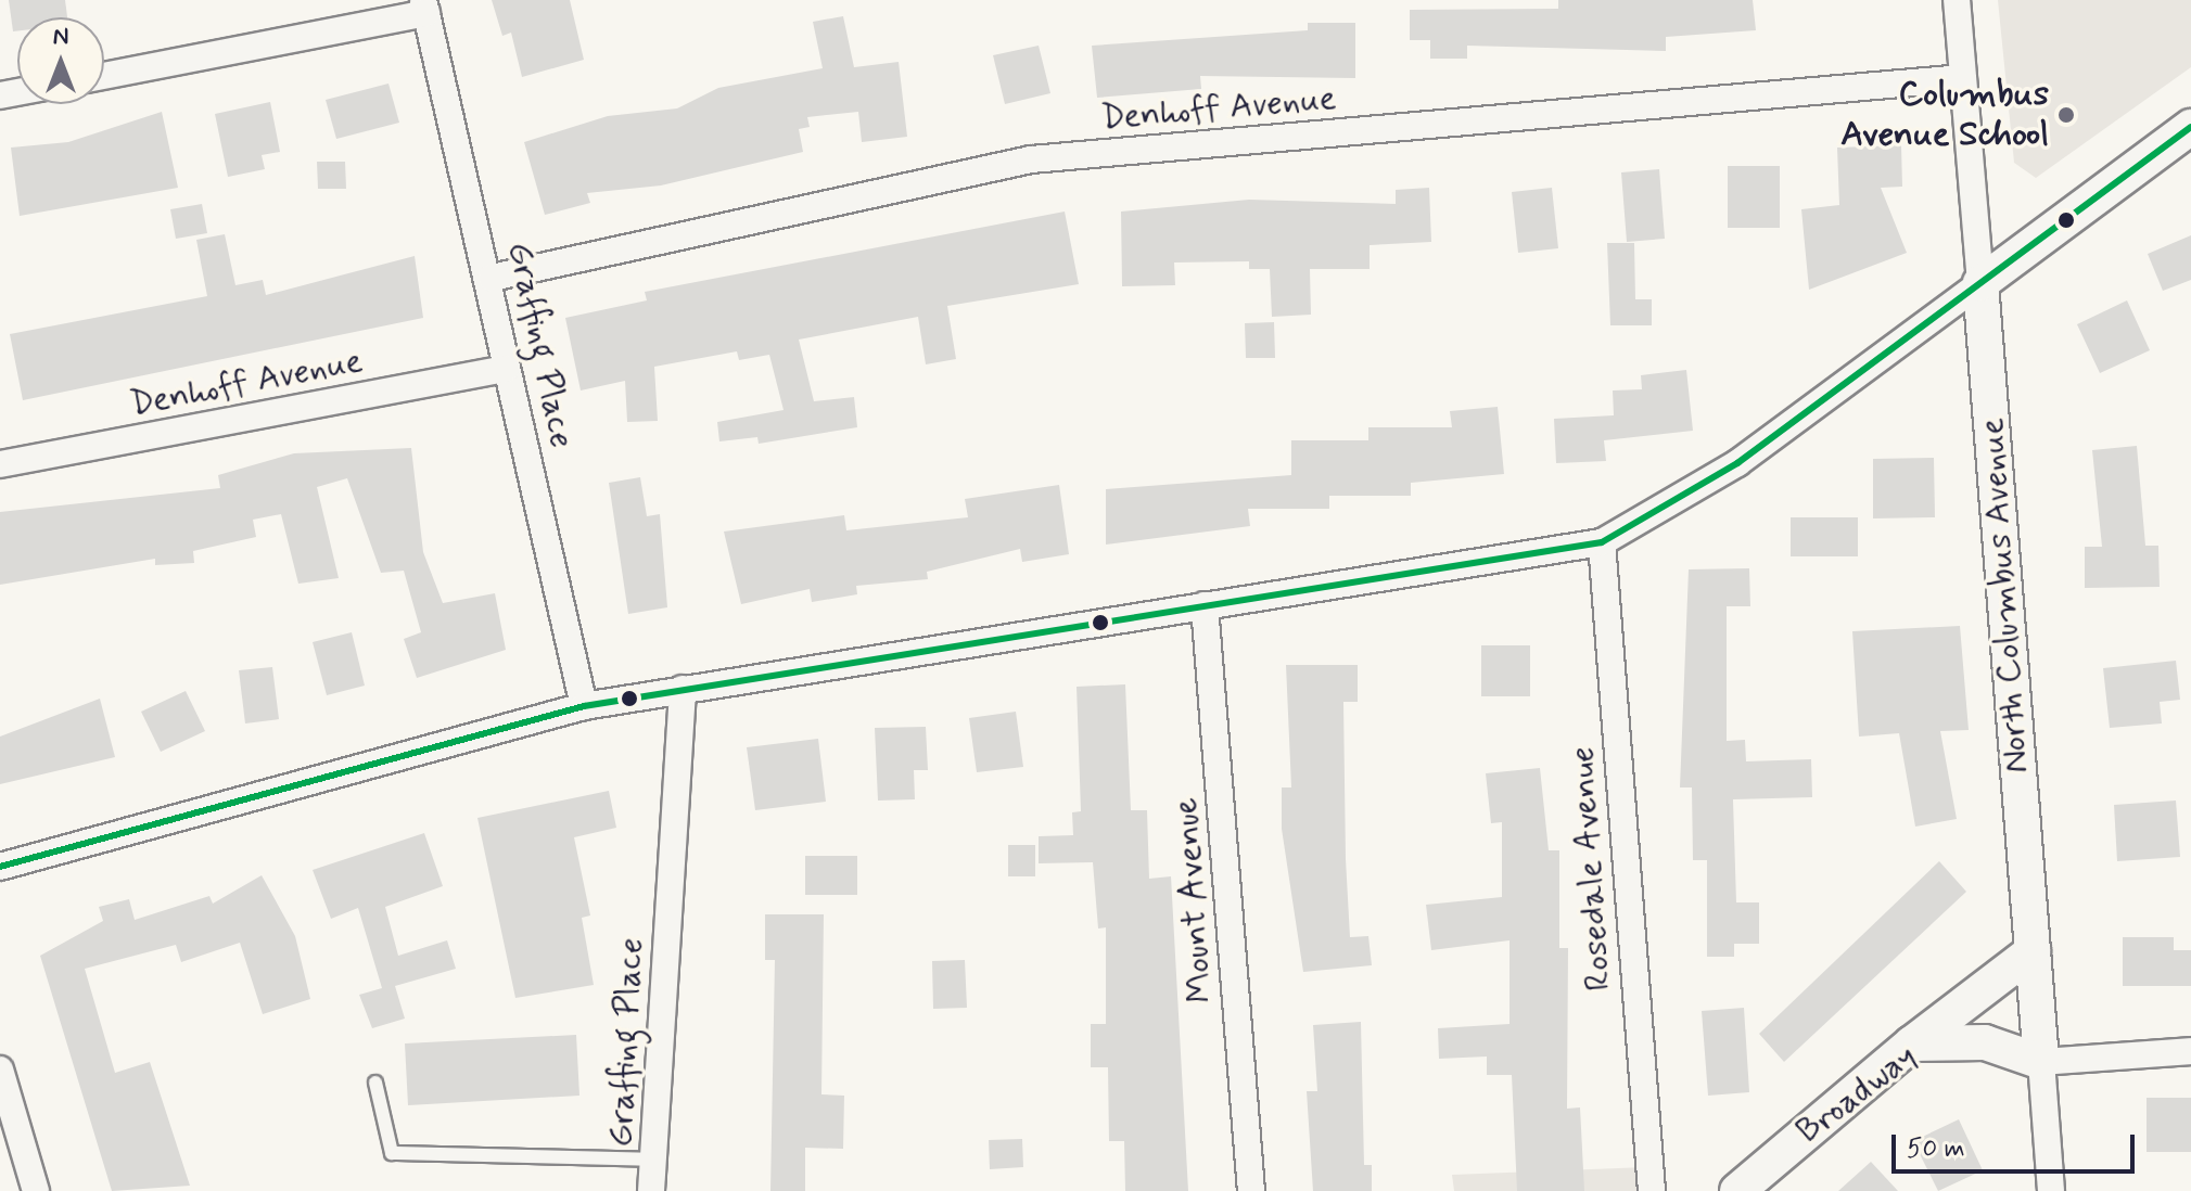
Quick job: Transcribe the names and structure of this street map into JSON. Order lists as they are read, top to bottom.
{
  "streets": {
    "street": [
      "Denhoff Avenue",
      "Graffing Place",
      "North Columbus Avenue",
      "Rosedale Avenue",
      "Mount Avenue",
      "Broadway"
    ]
  },
  "crossings": [
    ["Denhoff Avenue", "Graffing Place"],
    ["Denhoff Avenue", "North Columbus Avenue"],
    ["North Columbus Avenue", "Broadway"]
  ],
  "places": ["Columbus Avenue School"],
  "scale_bar": "50 m",
  "north": "top"
}
